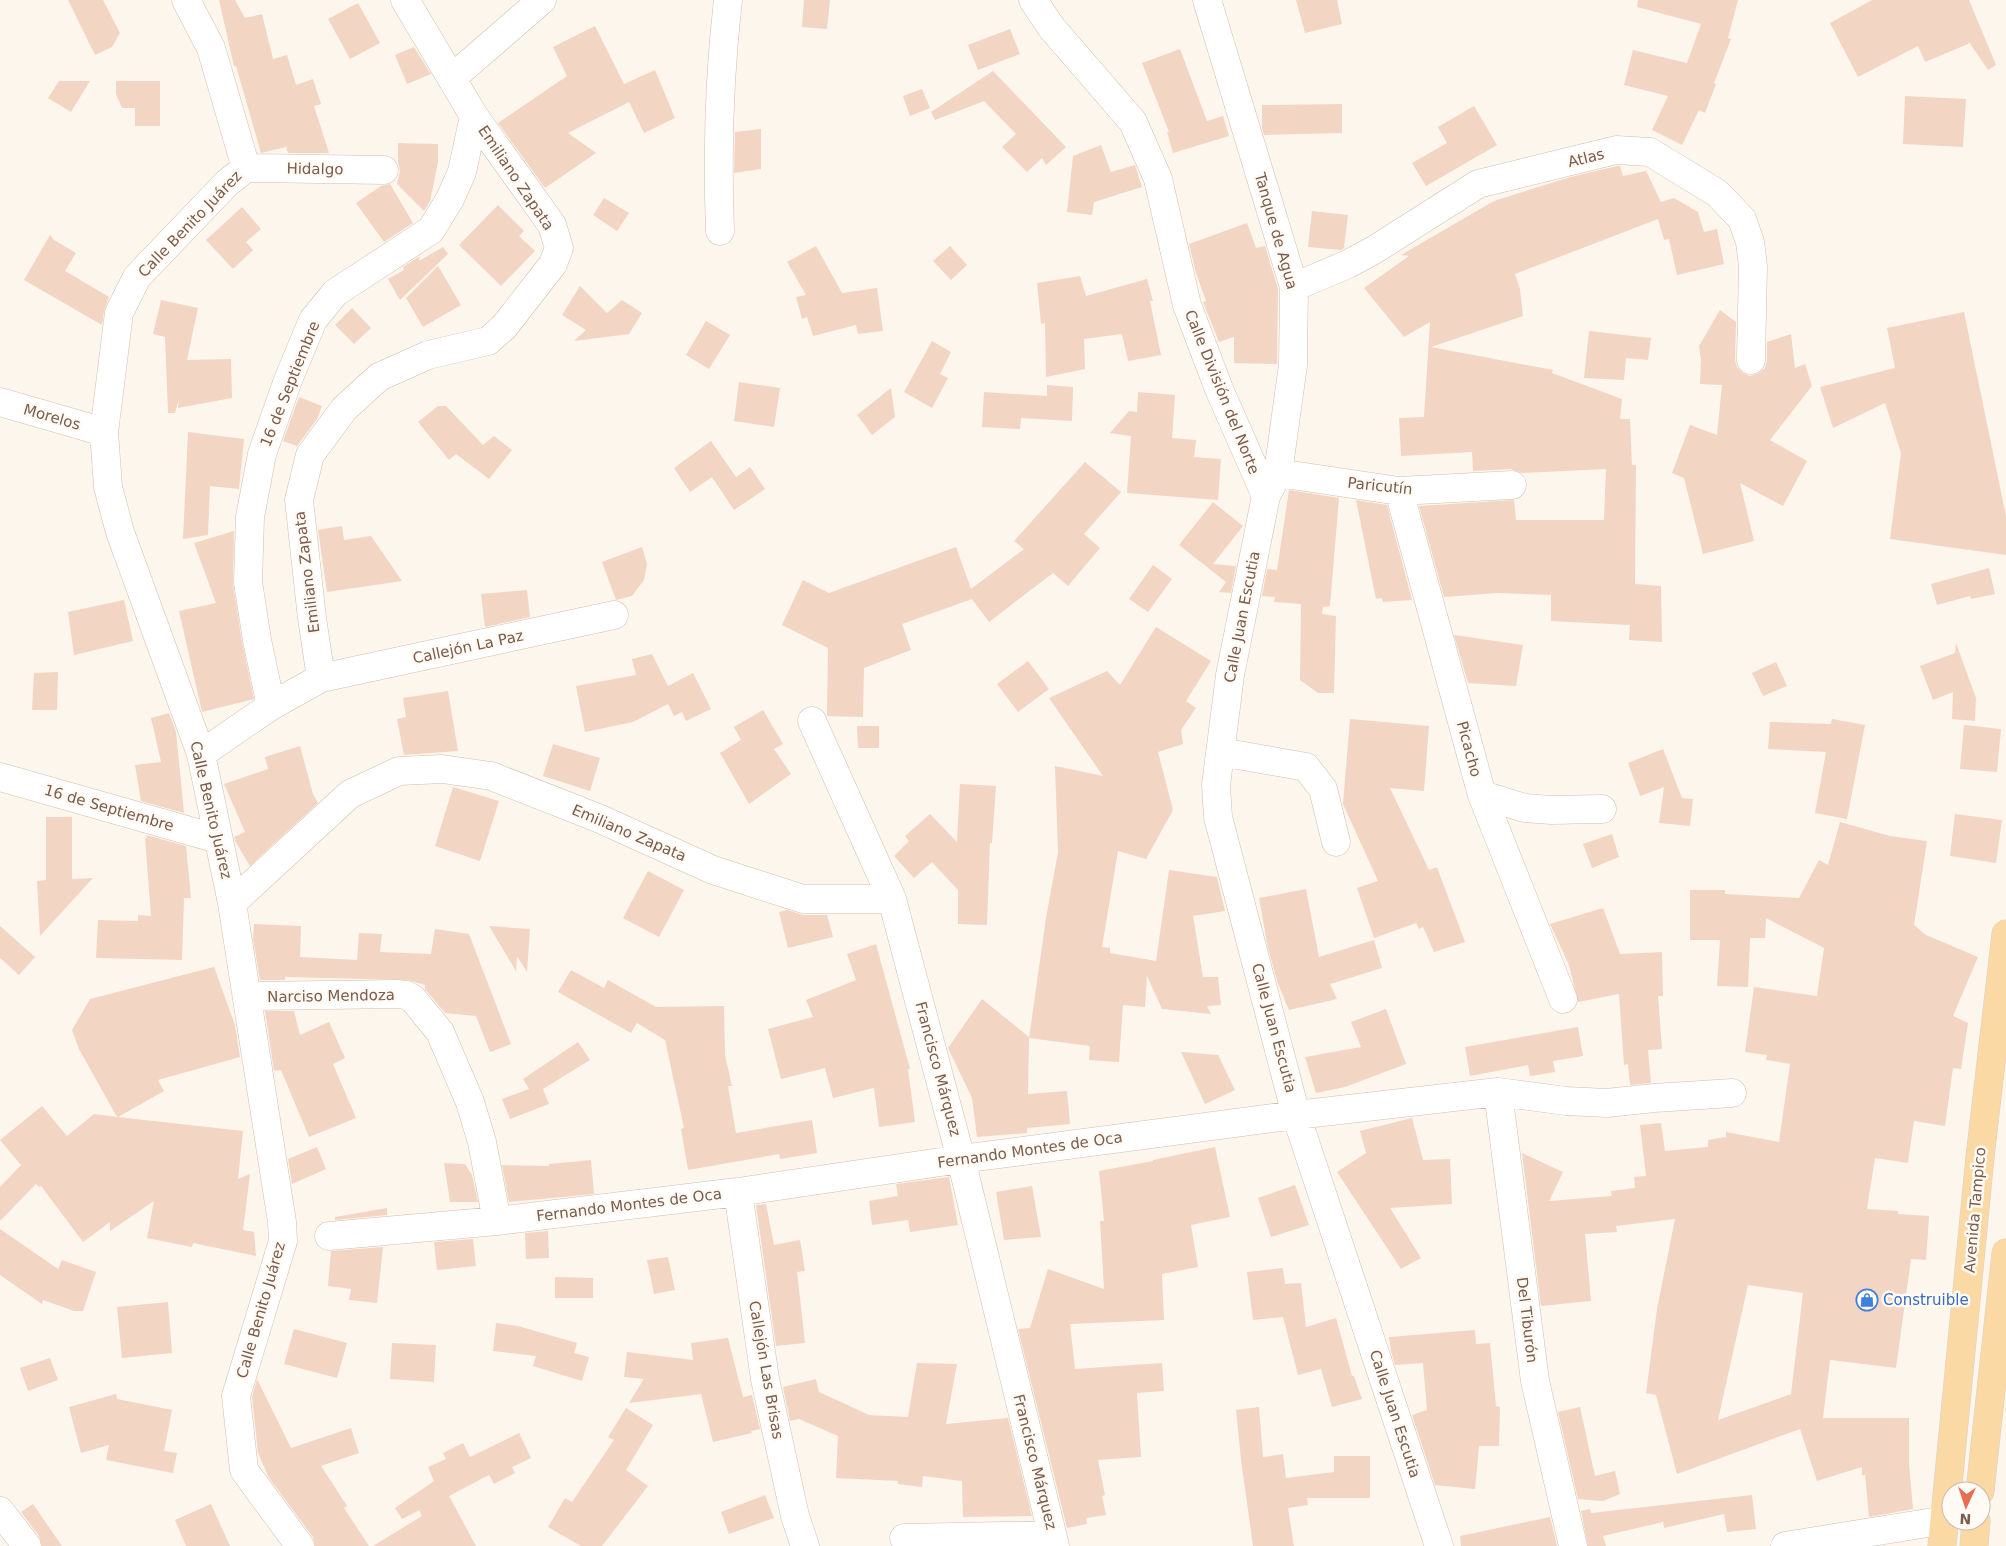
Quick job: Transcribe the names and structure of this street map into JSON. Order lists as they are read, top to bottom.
{
  "streets": {
    "main road": ["Avenida Tampico"],
    "street": [
      "Atlas",
      "Hidalgo",
      "Emiliano Zapata",
      "Calle Benito Juárez",
      "Tanque de Agua",
      "16 de Septiembre",
      "Calle División del Norte",
      "Morelos",
      "Paricutín",
      "Calle Juan Escutia",
      "Callejón La Paz",
      "Picacho",
      "Narciso Mendoza",
      "Francisco Márquez",
      "Fernando Montes de Oca",
      "Del Tiburón",
      "Callejón Las Brisas"
    ]
  },
  "crossings": [
    ["Atlas", "Tanque de Agua"],
    ["Hidalgo", "Calle Benito Juárez"],
    ["Emiliano Zapata", "Calle Benito Juárez"],
    ["Emiliano Zapata", "16 de Septiembre"],
    ["Emiliano Zapata", "Callejón La Paz"],
    ["Emiliano Zapata", "Francisco Márquez"],
    ["Calle Benito Juárez", "16 de Septiembre"],
    ["Calle Benito Juárez", "Morelos"],
    ["Calle Benito Juárez", "Narciso Mendoza"],
    ["Tanque de Agua", "Calle División del Norte"],
    ["Tanque de Agua", "Paricutín"],
    ["Tanque de Agua", "Calle Juan Escutia"],
    ["Calle División del Norte", "Paricutín"],
    ["Calle División del Norte", "Calle Juan Escutia"],
    ["Paricutín", "Calle Juan Escutia"],
    ["Paricutín", "Picacho"],
    ["Calle Juan Escutia", "Fernando Montes de Oca"],
    ["Narciso Mendoza", "Fernando Montes de Oca"],
    ["Francisco Márquez", "Fernando Montes de Oca"],
    ["Fernando Montes de Oca", "Del Tiburón"],
    ["Fernando Montes de Oca", "Callejón Las Brisas"]
  ],
  "places": {
    "shop": ["Construible"]
  },
  "north": "bottom"
}
